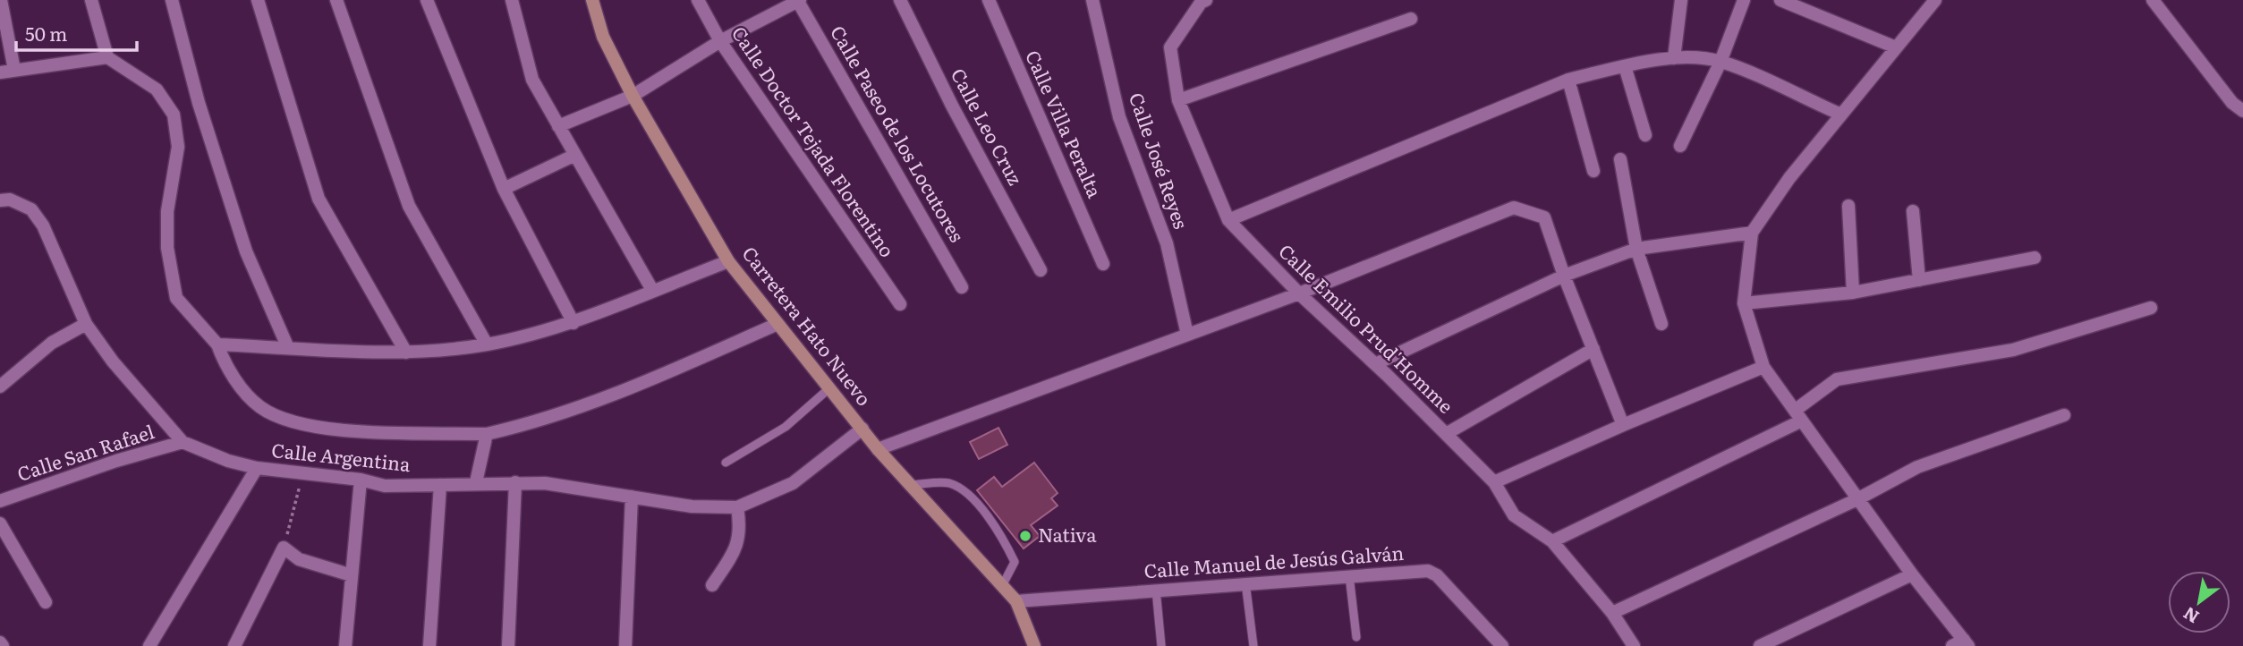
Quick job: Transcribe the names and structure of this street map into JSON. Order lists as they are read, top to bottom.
{
  "streets": {
    "main road": ["Carretera Hato Nuevo"],
    "street": [
      "Calle Villa Peralta",
      "Calle Leo Cruz",
      "Calle Paseo de los Locutores",
      "Calle Doctor Tejada Florentino",
      "Calle José Reyes",
      "Calle Emilio Prud'Homme",
      "Calle San Rafael",
      "Calle Argentina",
      "Calle Manuel de Jesús Galván"
    ]
  },
  "crossings": [
    ["Carretera Hato Nuevo", "Calle Argentina"],
    ["Carretera Hato Nuevo", "Calle Manuel de Jesús Galván"],
    ["Calle San Rafael", "Calle Argentina"]
  ],
  "places": ["Nativa"],
  "scale_bar": "50 m",
  "north": "bottom left"
}
